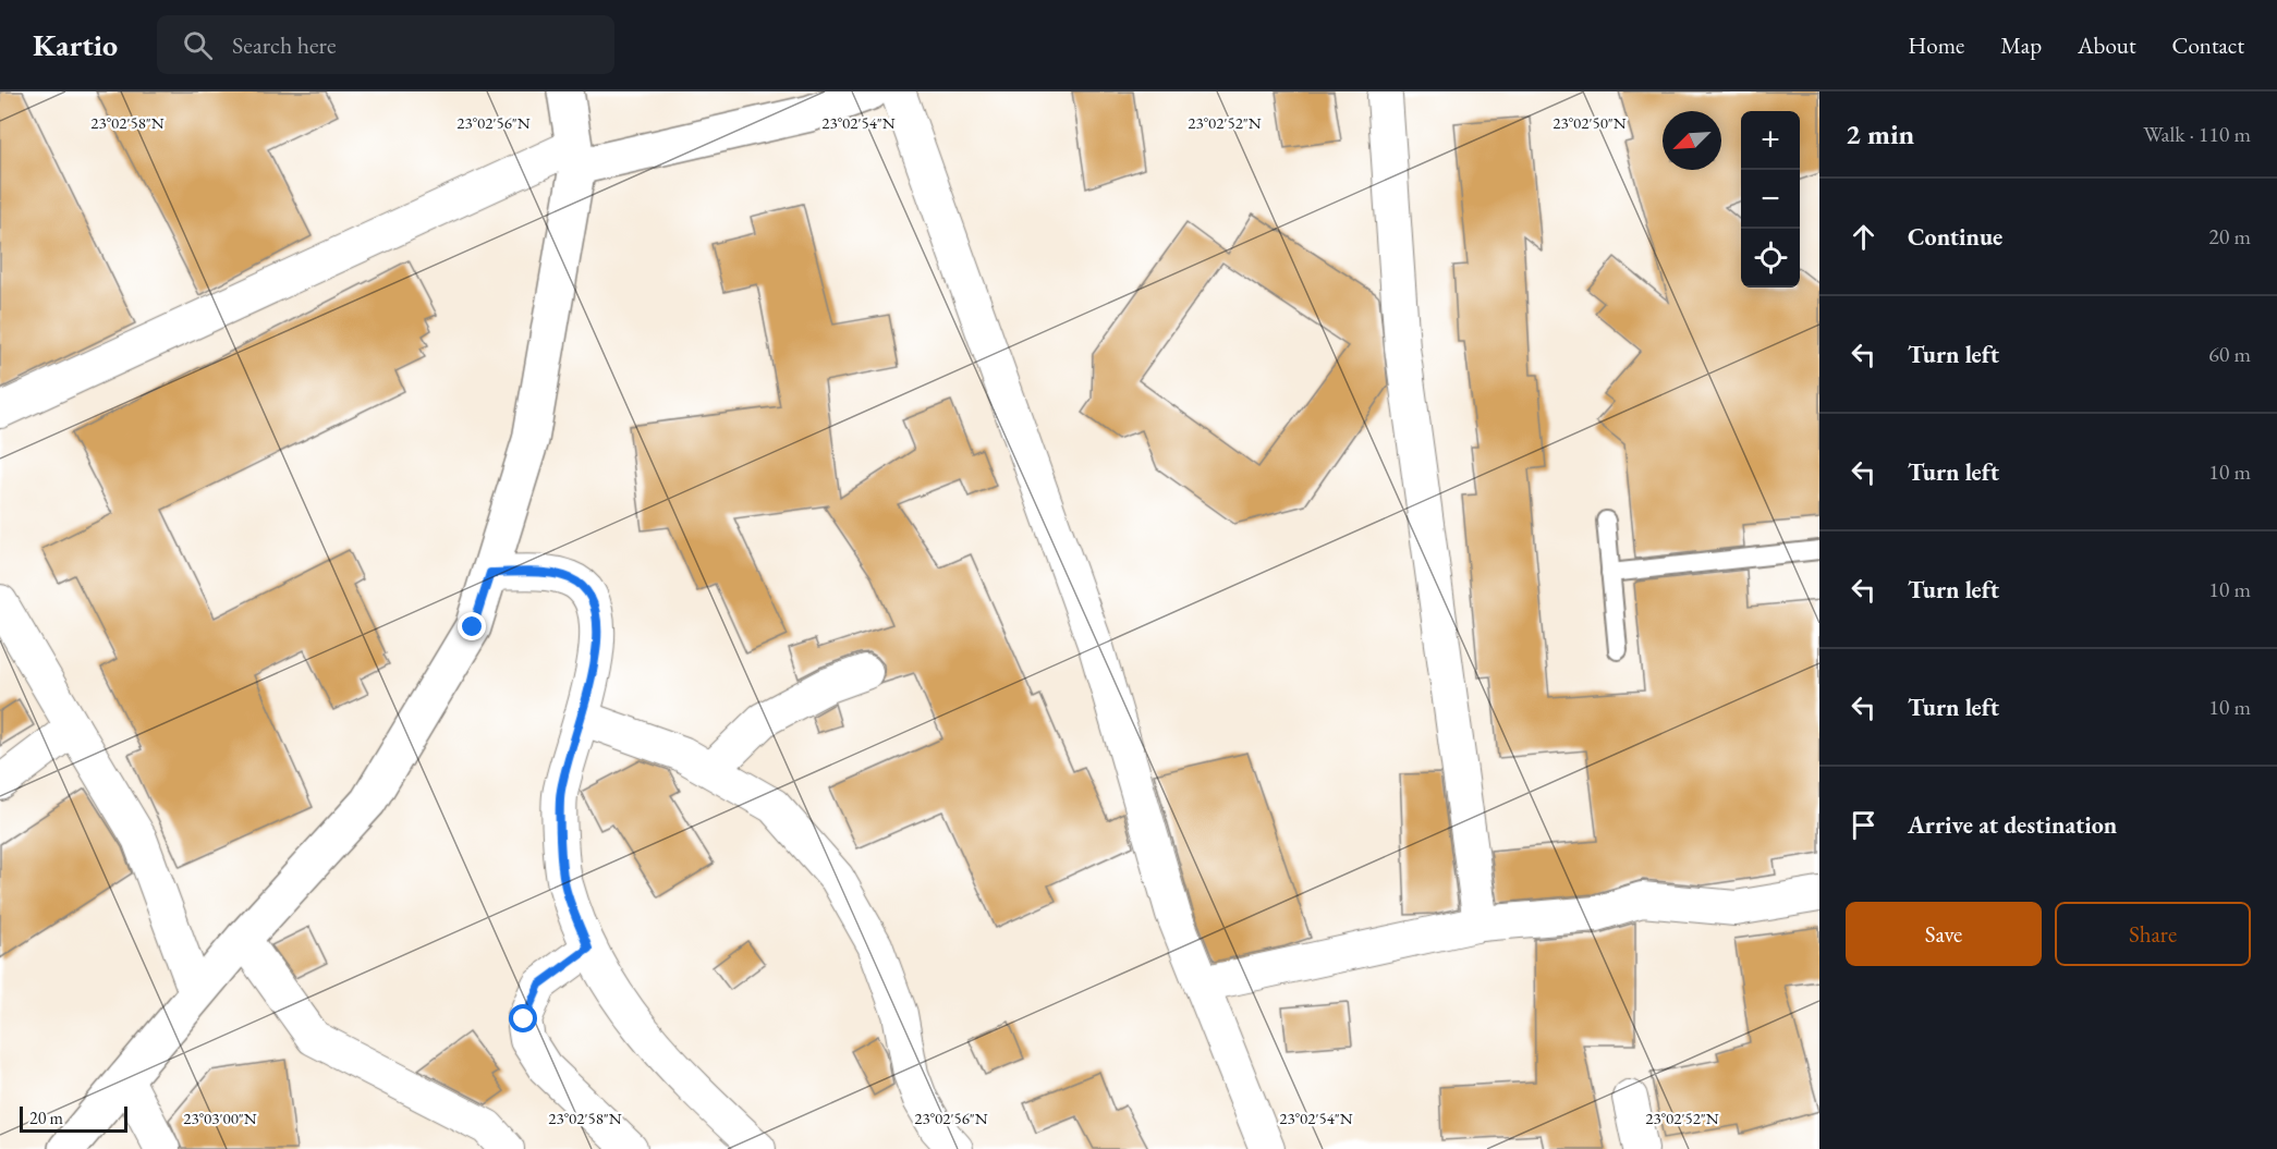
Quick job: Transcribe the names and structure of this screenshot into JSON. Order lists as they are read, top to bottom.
{
  "scale_bar": "20 m",
  "north": "bottom left",
  "page": {
    "header": "Kartio",
    "search": "Search here",
    "nav": [
      "Home",
      "Map",
      "About",
      "Contact"
    ],
    "heading": ["2 min", "Walk · 110 m"],
    "map_buttons": ["+", "−"],
    "list": [
      ["Continue", "20 m"],
      ["Turn left", "60 m"],
      ["Turn left", "10 m"],
      ["Turn left", "10 m"],
      ["Turn left", "10 m"],
      "Arrive at destination"
    ],
    "buttons": ["Save", "Share"],
    "scale": "20 m"
  },
  "coordinates": [
    "23°02'52\"N",
    "23°02'50\"N",
    "23°02'58\"N",
    "23°02'56\"N",
    "23°02'54\"N",
    "23°03'00\"N"
  ]
}
